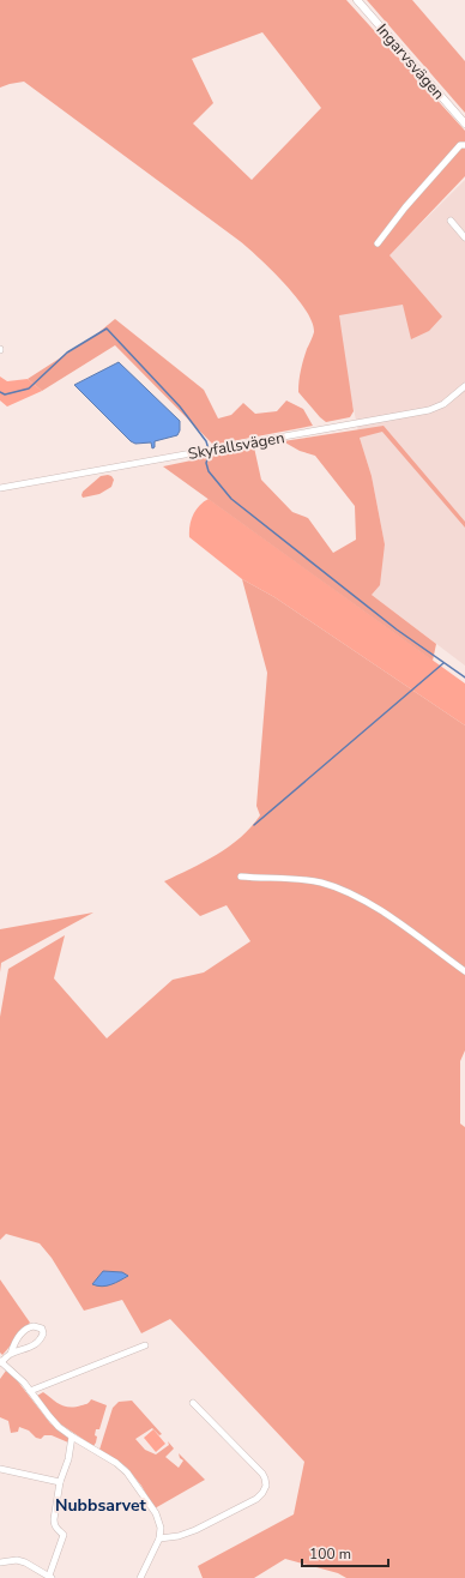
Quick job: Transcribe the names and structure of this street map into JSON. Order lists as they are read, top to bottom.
{
  "streets": {
    "street": ["Ingarvsvägen", "Skyfallsvägen"]
  },
  "districts": ["Nubbsarvet"],
  "scale_bar": "100 m"
}
